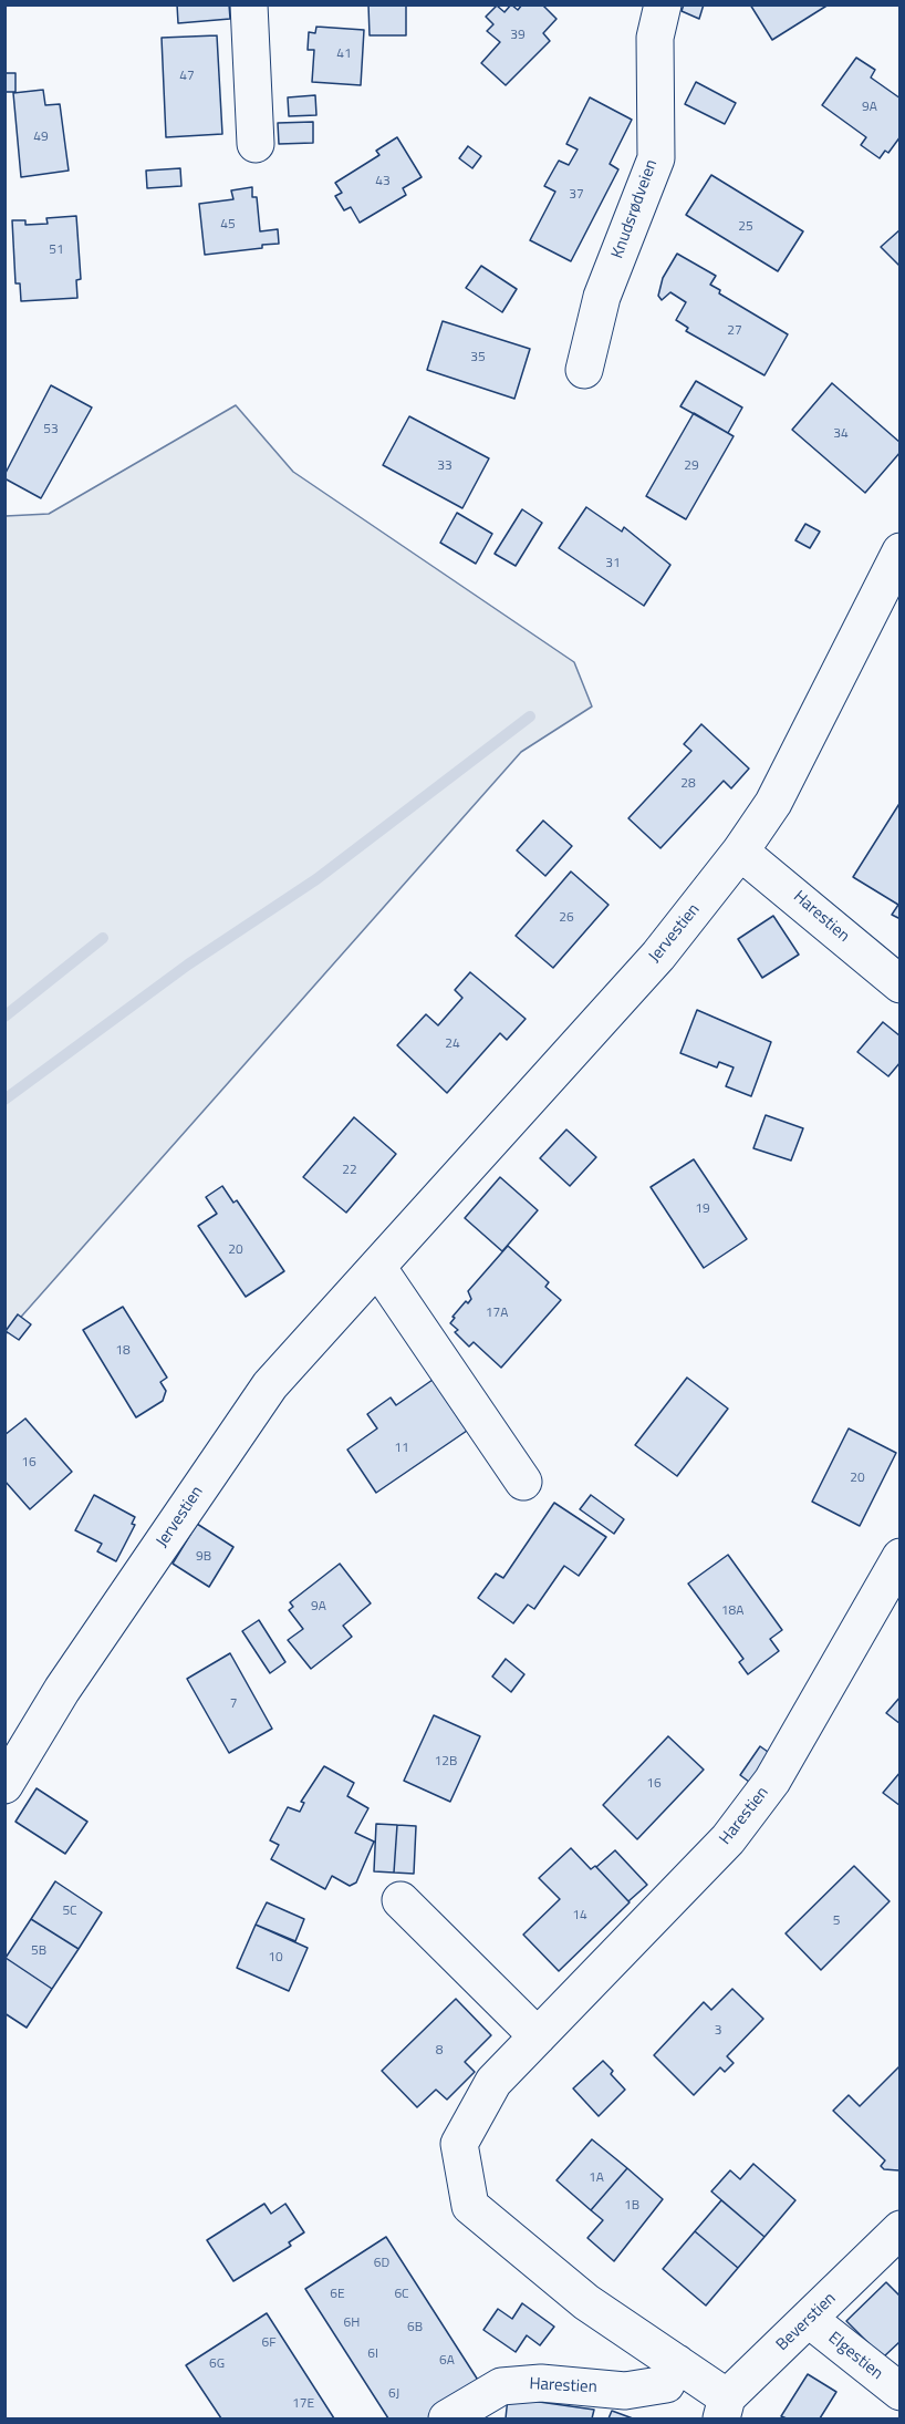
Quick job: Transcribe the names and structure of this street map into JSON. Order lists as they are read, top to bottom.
{
  "streets": {
    "street": [
      "Knudsrødveien",
      "Harestien",
      "Jervestien",
      "Beverstien",
      "Elgestien"
    ]
  },
  "crossings": [
    ["Harestien", "Jervestien"],
    ["Harestien", "Beverstien"],
    ["Beverstien", "Elgestien"]
  ],
  "house_numbers": [
    "39",
    "41",
    "47",
    "9A",
    "49",
    "43",
    "37",
    "45",
    "25",
    "51",
    "27",
    "35",
    "53",
    "34",
    "33",
    "29",
    "31",
    "28",
    "26",
    "24",
    "22",
    "19",
    "20",
    "17A",
    "18",
    "11",
    "16",
    "20",
    "9B",
    "9A",
    "18A",
    "7",
    "12B",
    "16",
    "5C",
    "14",
    "5",
    "5B",
    "10",
    "3",
    "8",
    "1A",
    "1B",
    "6D",
    "6E",
    "6C",
    "6H",
    "6B",
    "6F",
    "6I",
    "6A",
    "6G",
    "6J",
    "17E"
  ]
}
